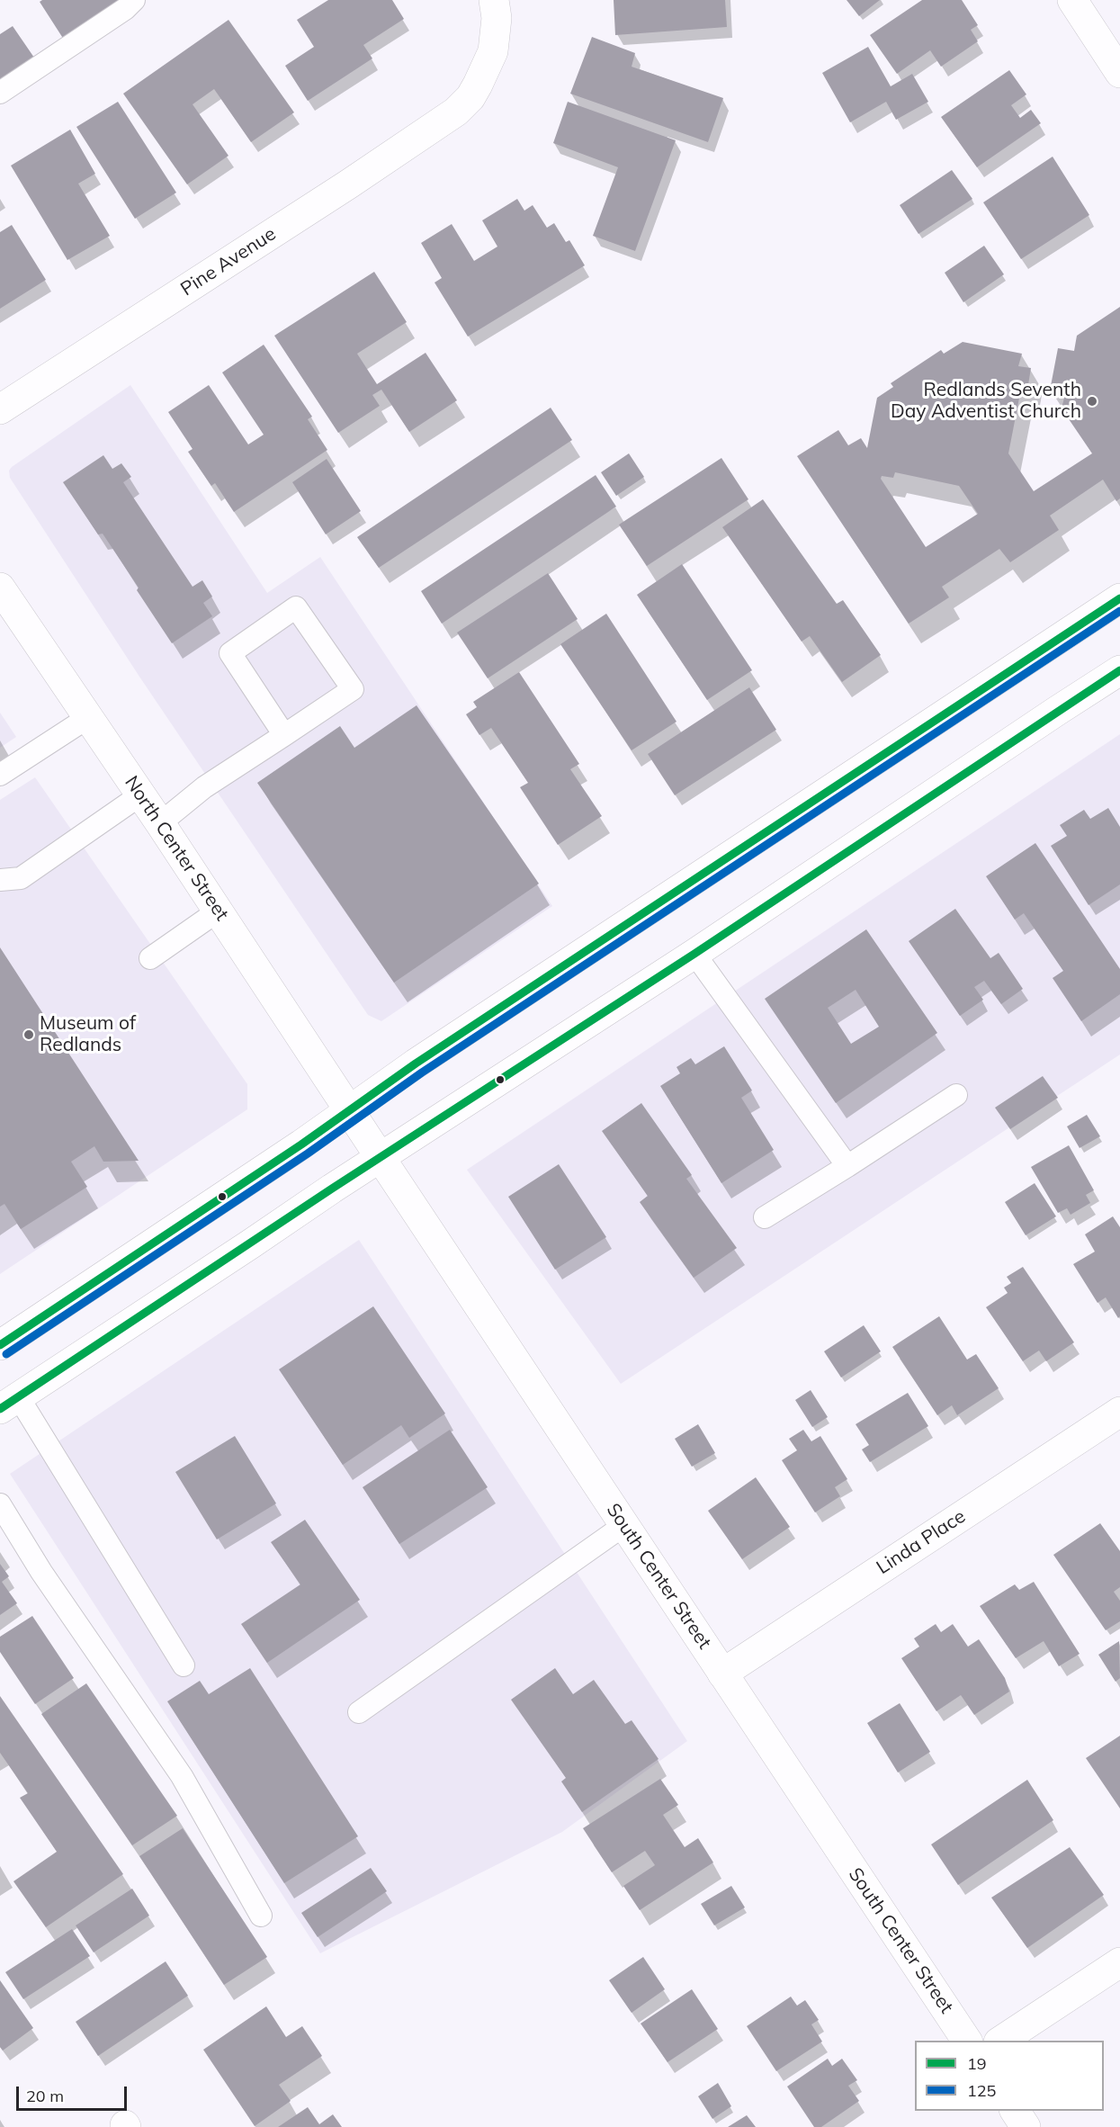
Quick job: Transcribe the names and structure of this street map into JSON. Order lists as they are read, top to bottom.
{
  "streets": {
    "street": [
      "Pine Avenue",
      "North Center Street",
      "Linda Place",
      "South Center Street"
    ]
  },
  "crossings": [
    ["North Center Street", "South Center Street"],
    ["Linda Place", "South Center Street"]
  ],
  "places": ["Redlands Seventh Day Adventist Church", "Museum of Redlands"],
  "lines": ["transit line 19", "transit line 125"],
  "legend": ["19", "125"],
  "scale_bar": "20 m"
}
